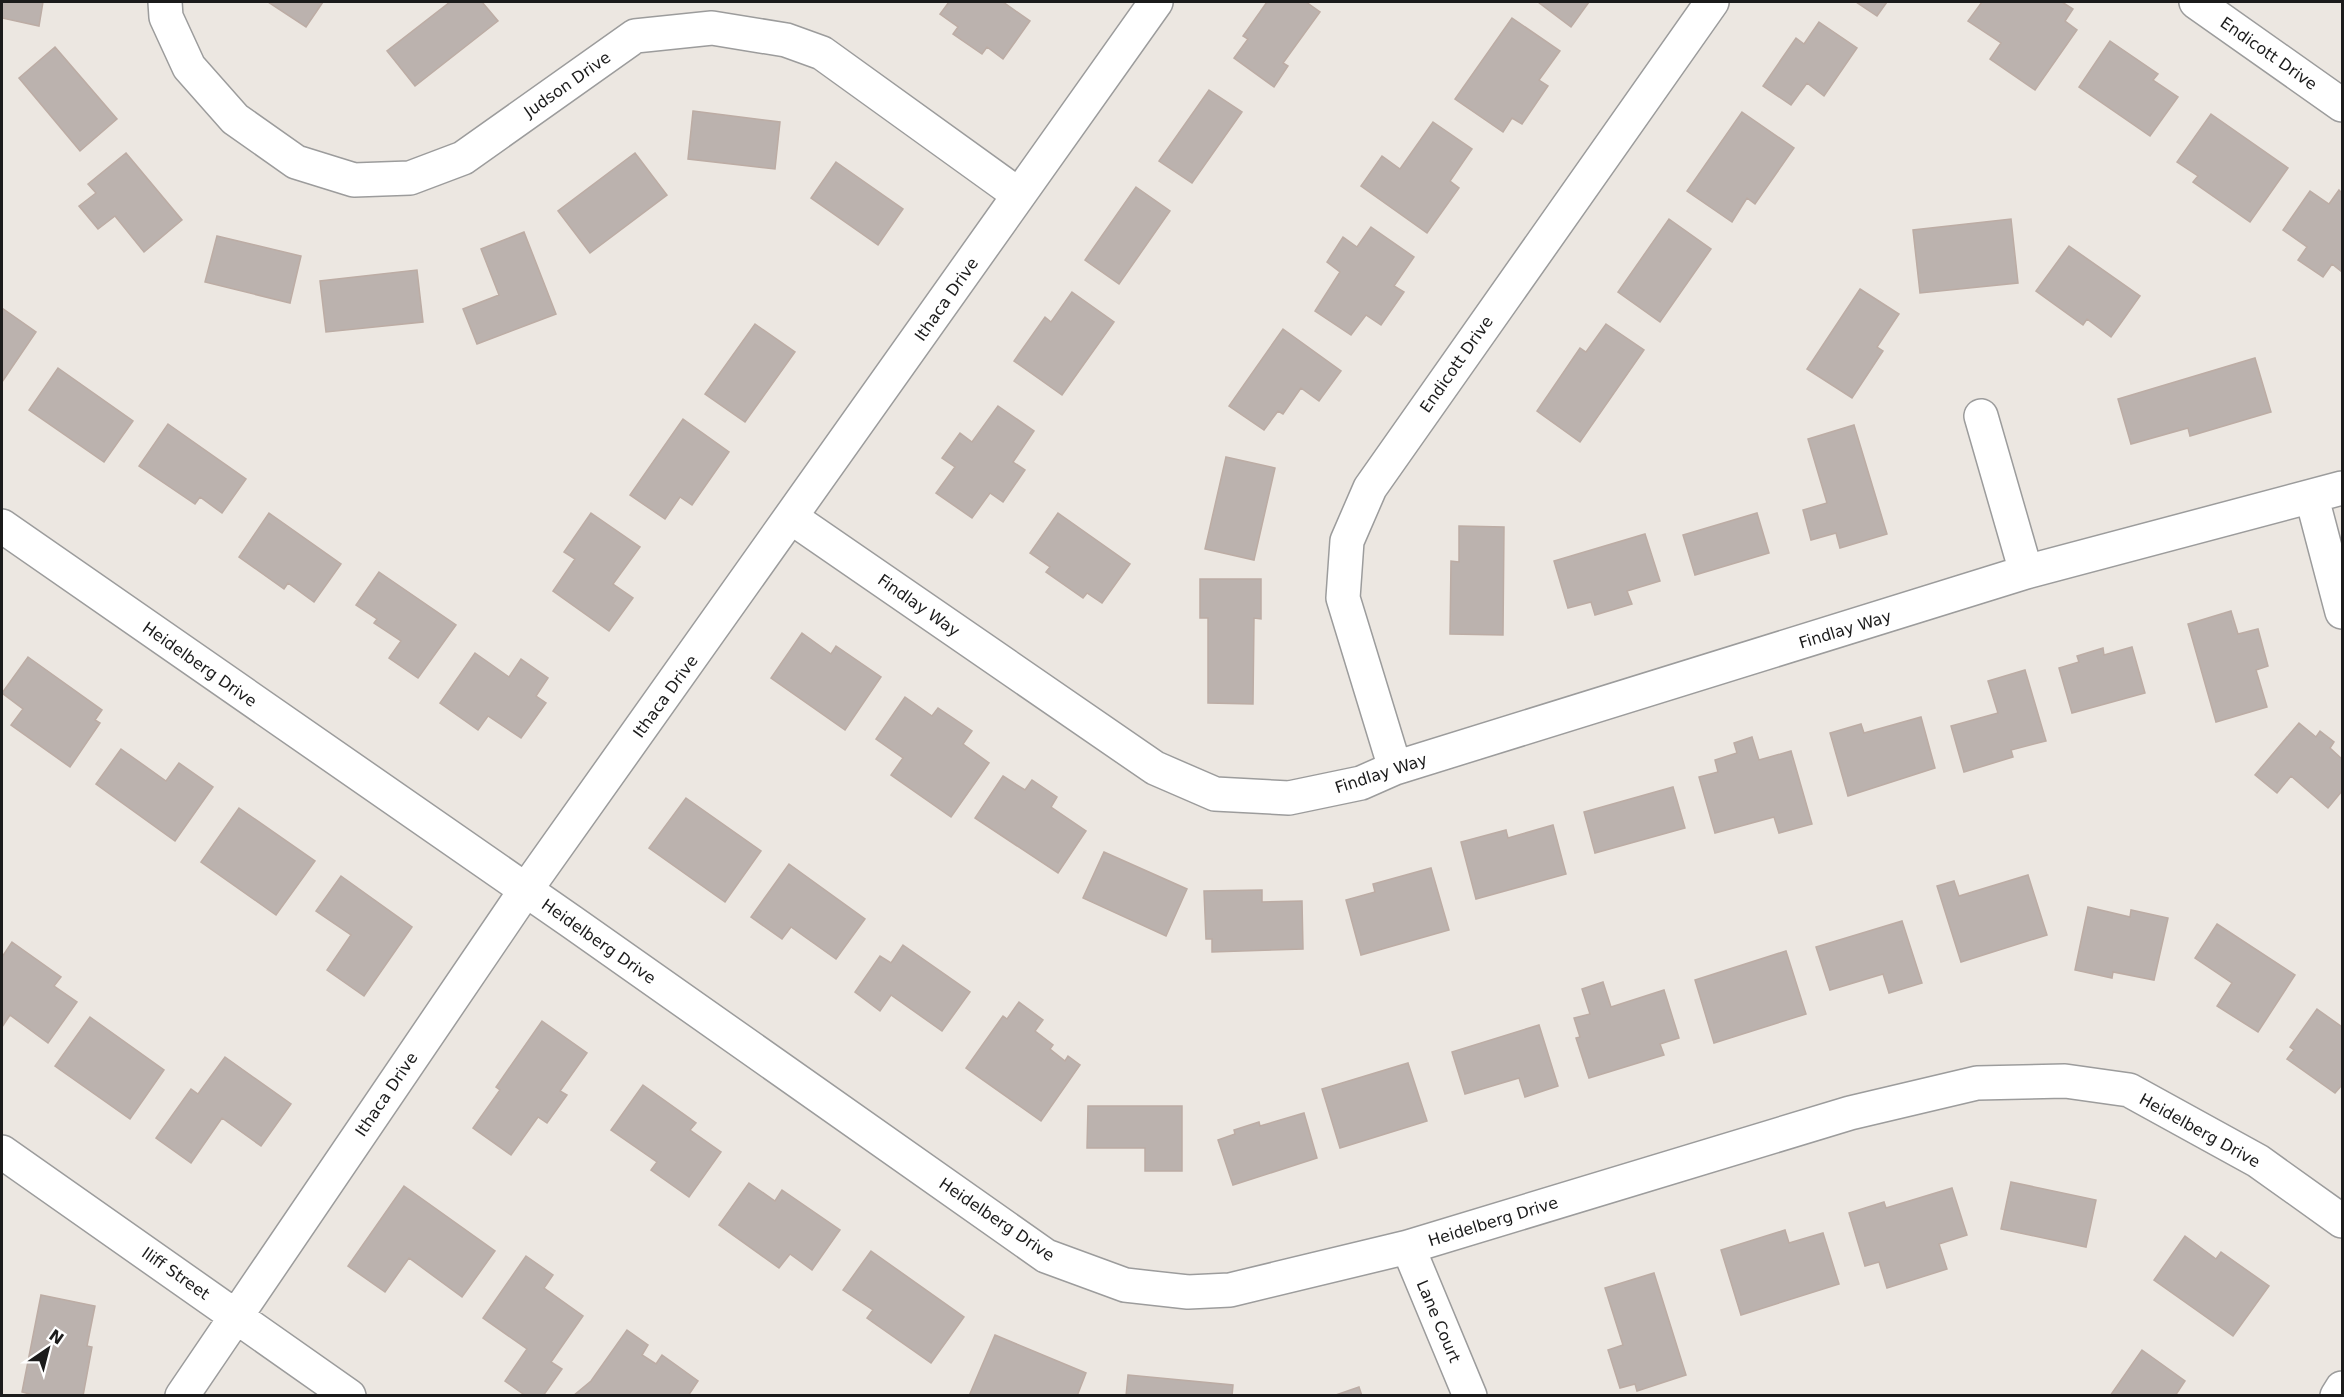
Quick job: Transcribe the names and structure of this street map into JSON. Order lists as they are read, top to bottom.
{
  "streets": {
    "street": [
      "Endicott Drive",
      "Judson Drive",
      "Ithaca Drive",
      "Findlay Way",
      "Heidelberg Drive",
      "Iliff Street",
      "Lane Court"
    ]
  },
  "crossings": [
    ["Endicott Drive", "Findlay Way"],
    ["Judson Drive", "Ithaca Drive"],
    ["Ithaca Drive", "Findlay Way"],
    ["Ithaca Drive", "Heidelberg Drive"],
    ["Ithaca Drive", "Iliff Street"],
    ["Heidelberg Drive", "Lane Court"]
  ],
  "north": "top right"
}
